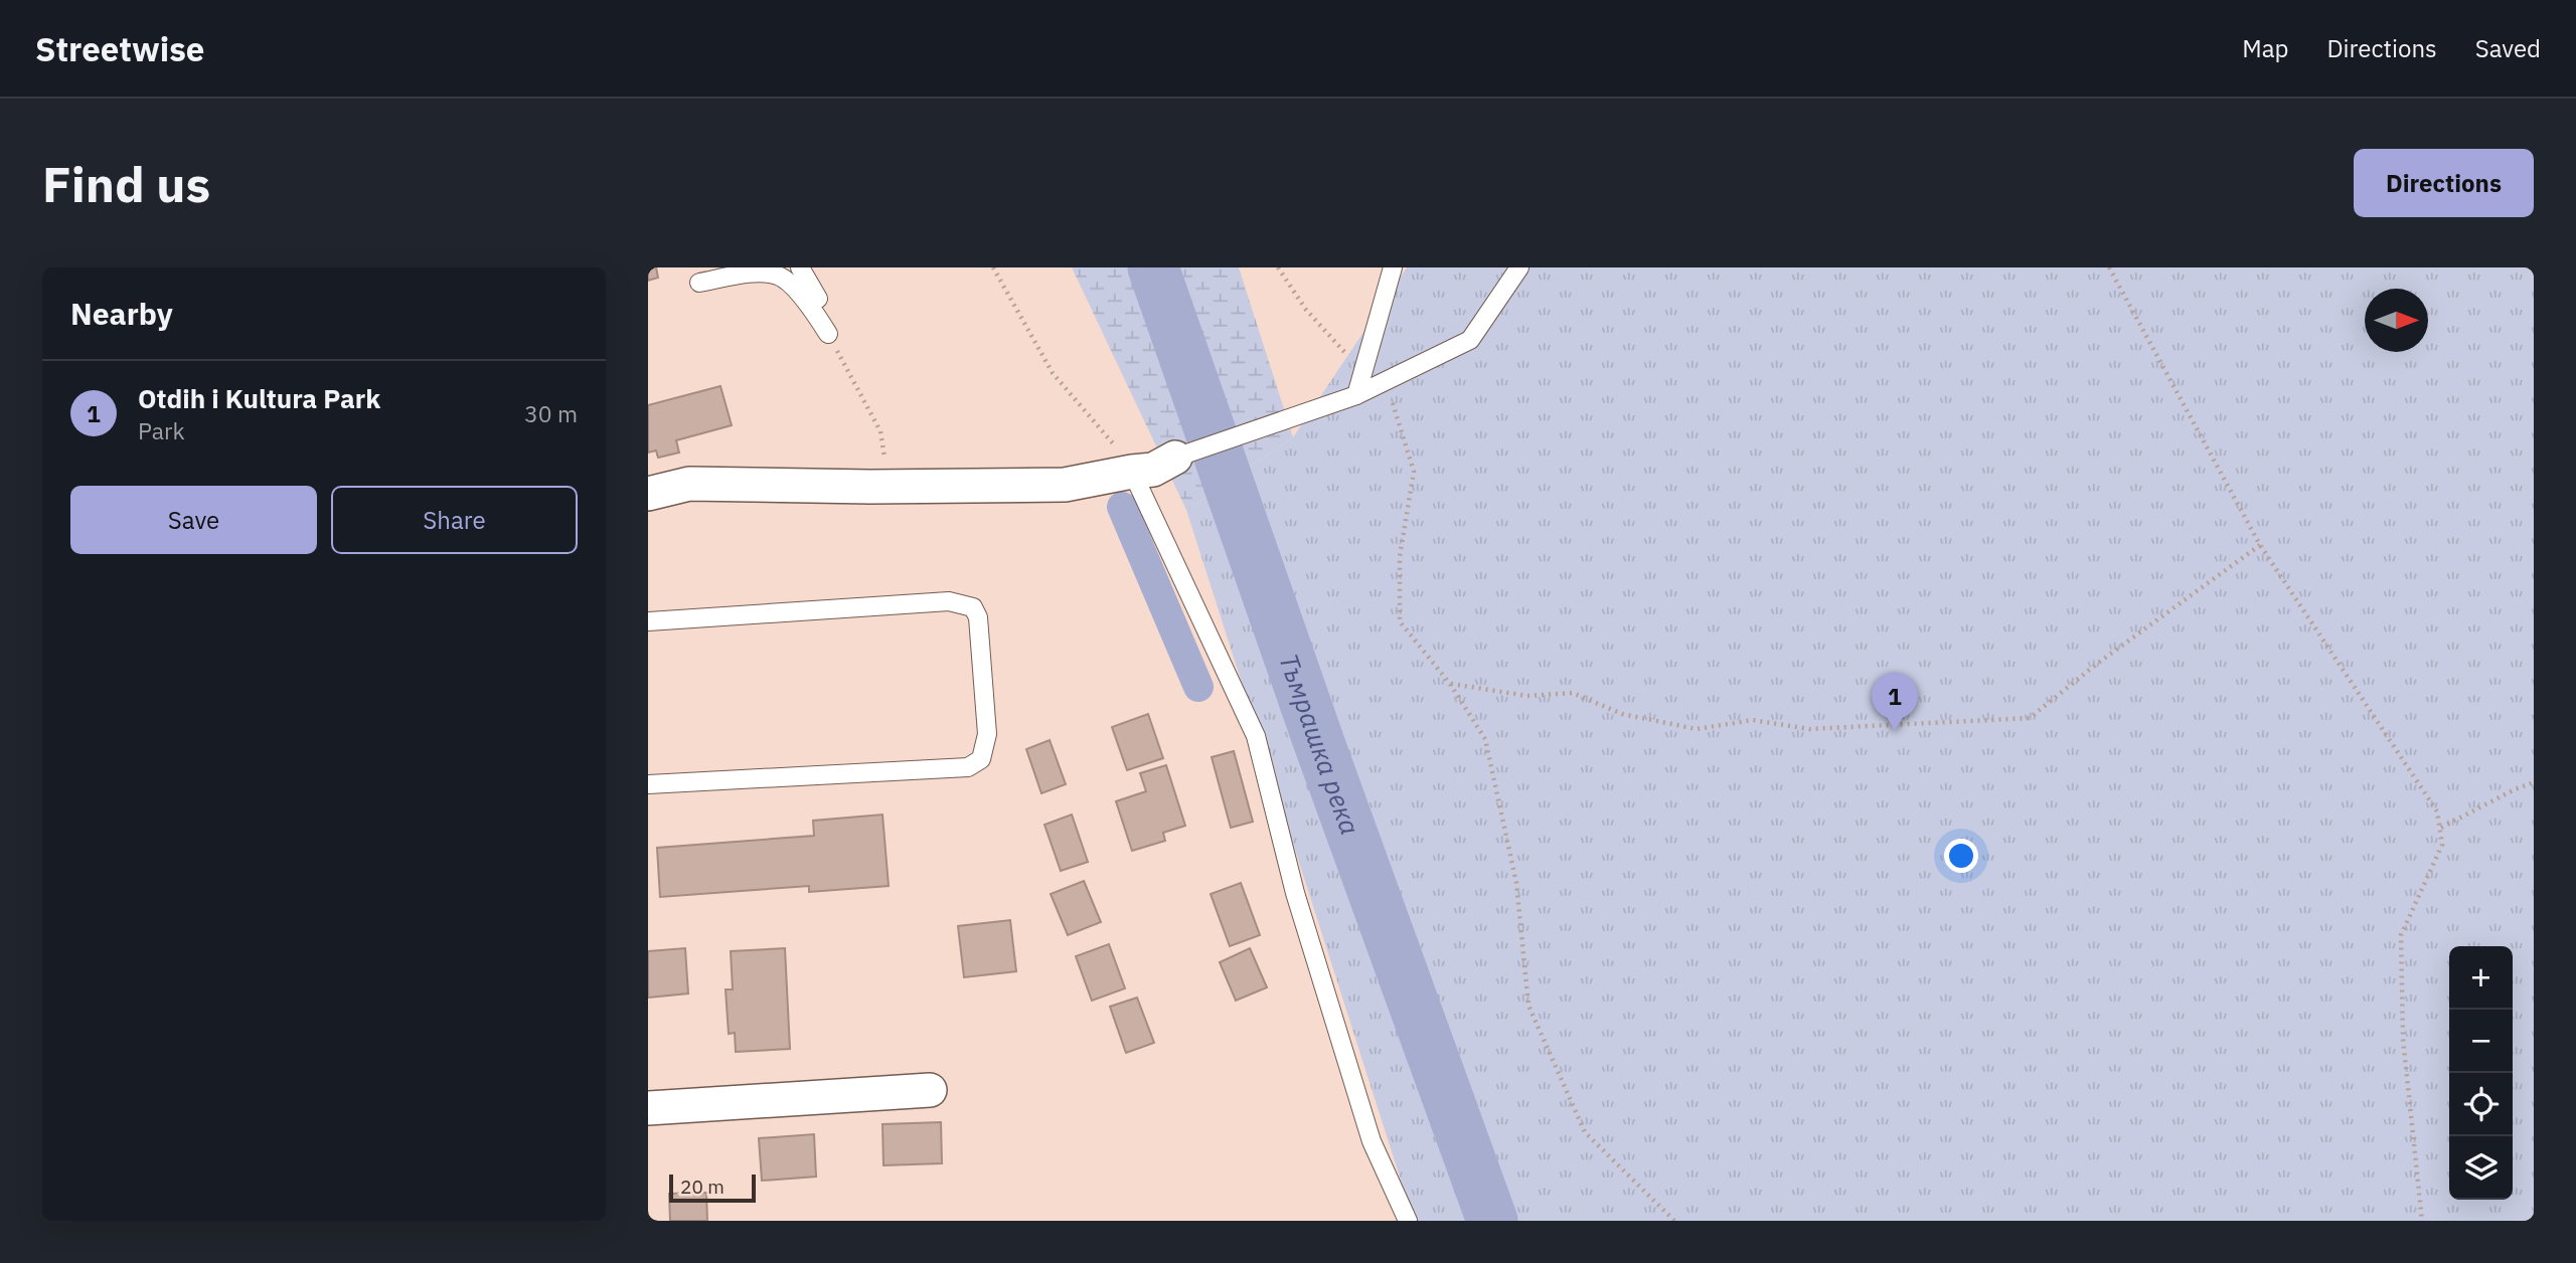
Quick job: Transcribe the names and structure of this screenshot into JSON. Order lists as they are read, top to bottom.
{
  "water": ["Тъмрашка река"],
  "scale_bar": "20 m",
  "north": "right",
  "page": {
    "header": "Streetwise",
    "nav": ["Map", "Directions", "Saved"],
    "buttons": [
      "Directions",
      ["Save", "Share"]
    ],
    "title": "Find us",
    "heading": "Nearby",
    "list": [
      {
        "mark": "1",
        "name": "Otdih i Kultura Park",
        "note": "Park",
        "value": "30 m"
      }
    ],
    "pins": "1",
    "map_buttons": ["+", "−"],
    "scale": "20 m"
  }
}
